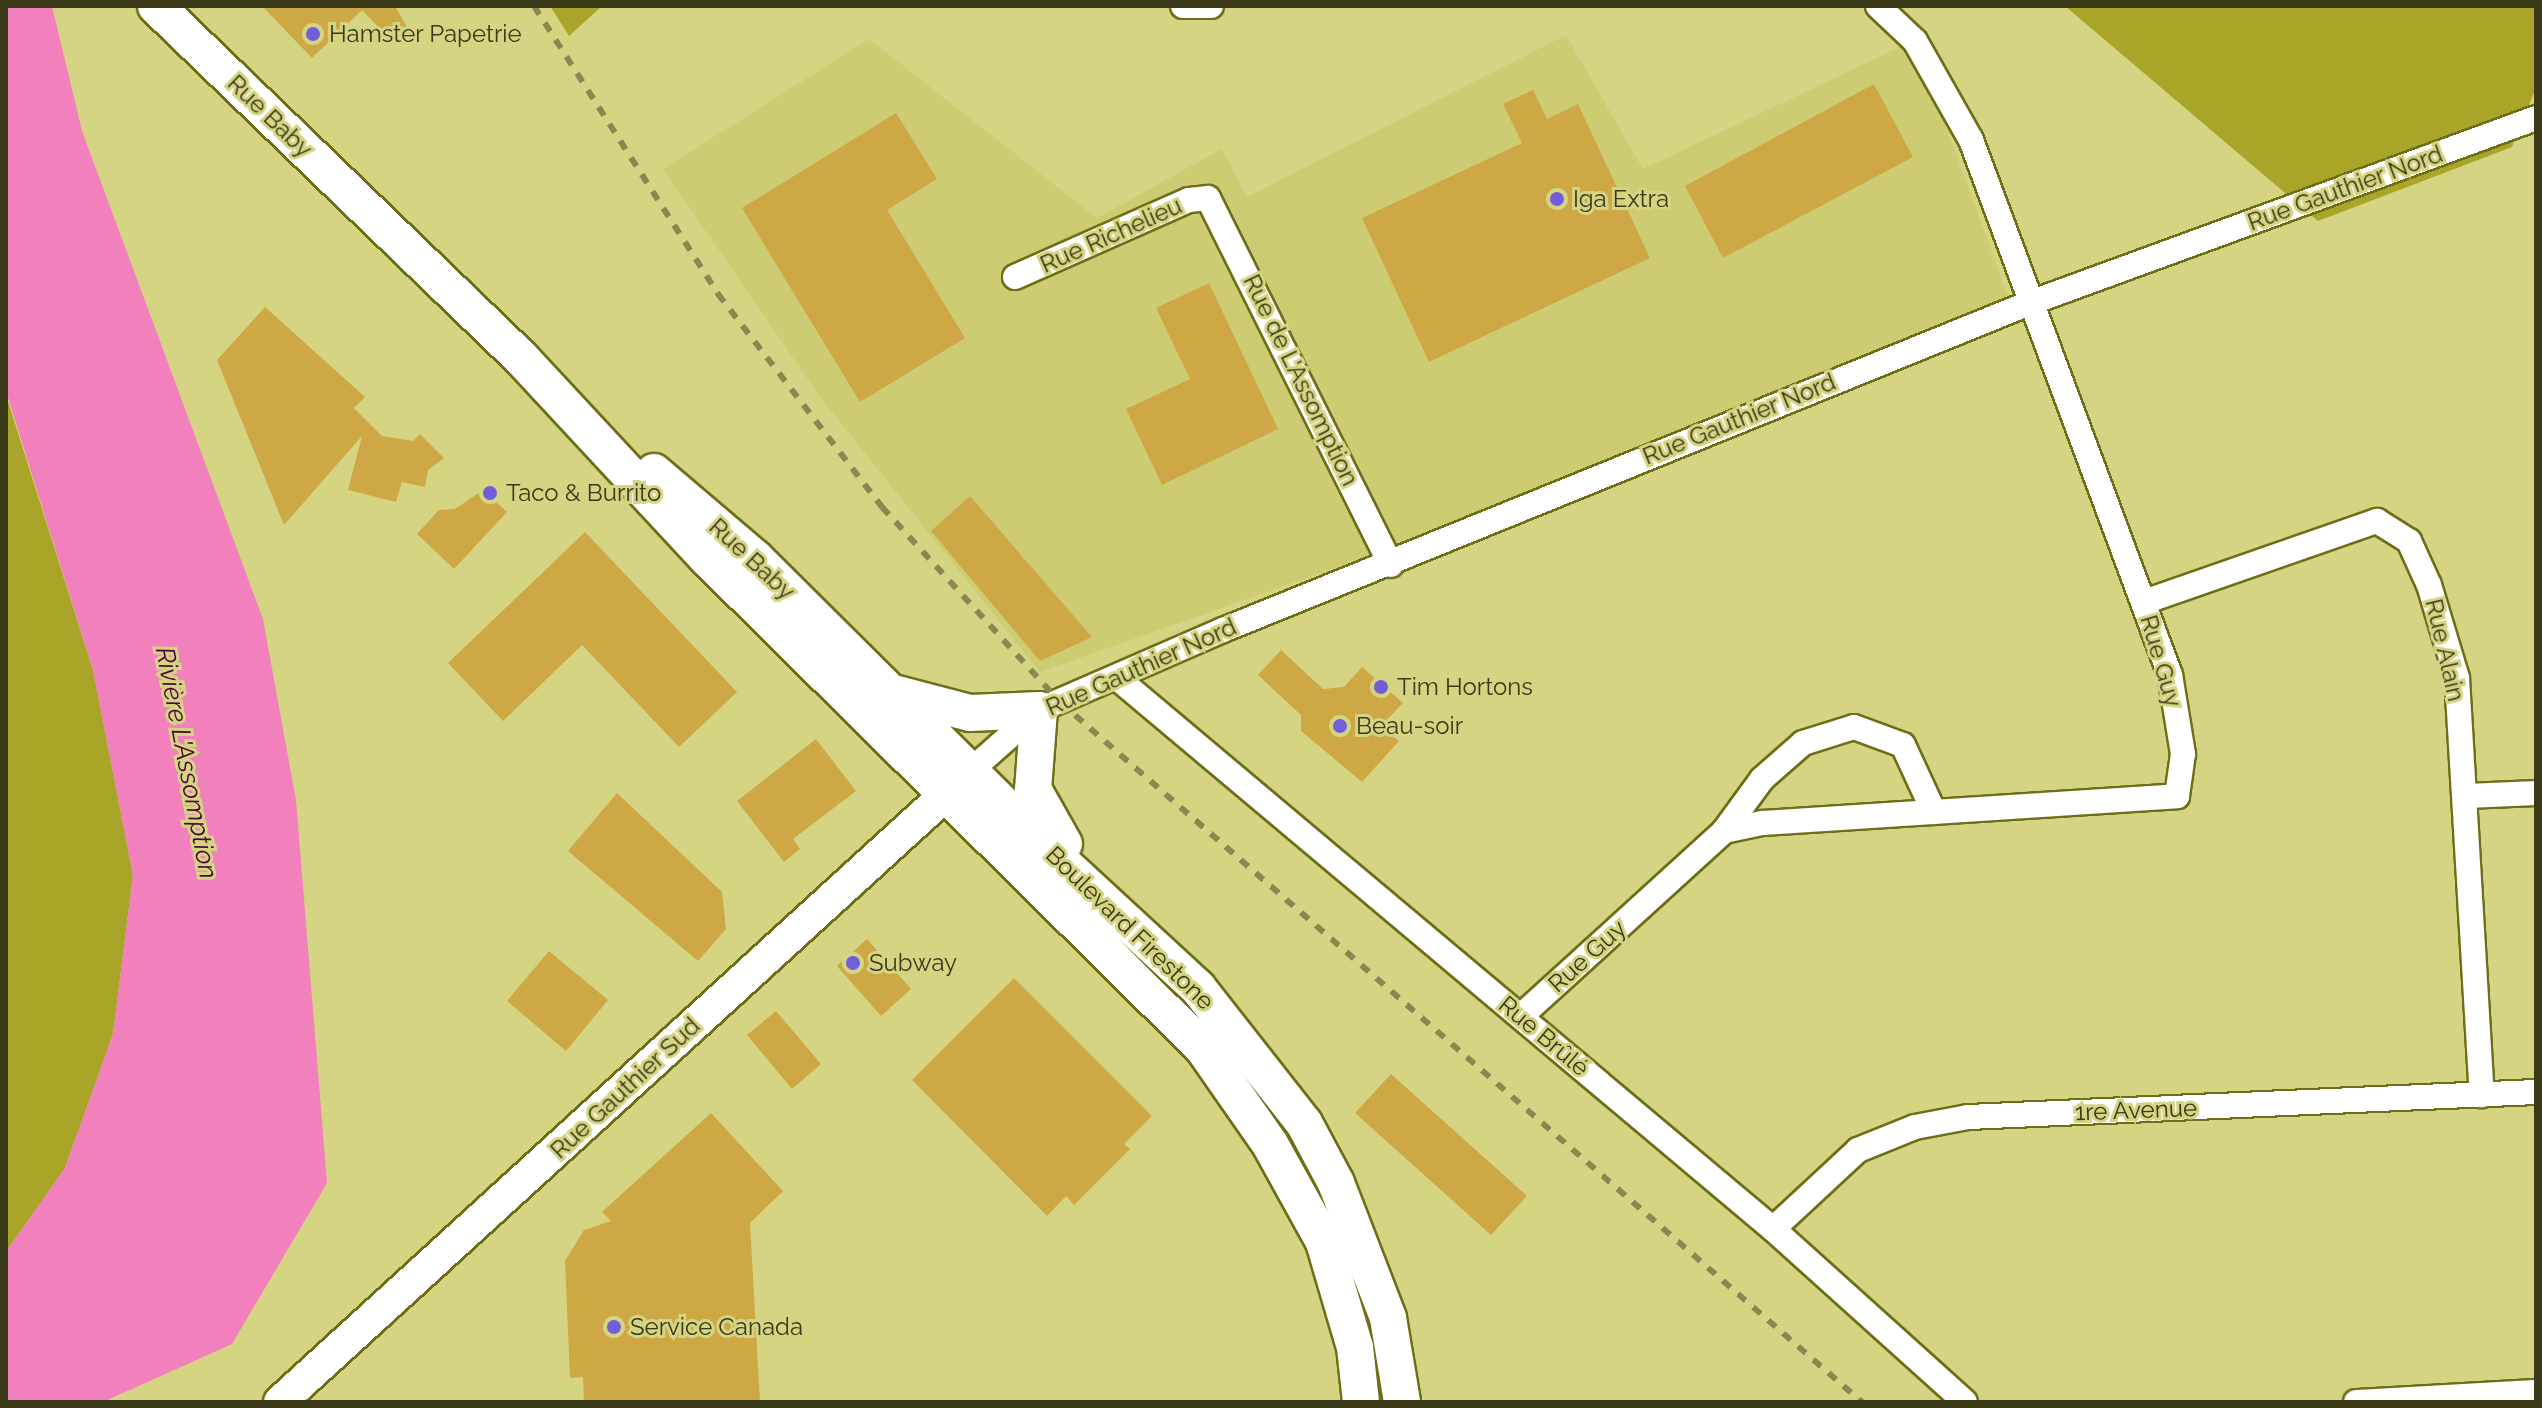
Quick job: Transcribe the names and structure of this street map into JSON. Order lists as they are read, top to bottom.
{
  "streets": {
    "main road": ["Rue Baby", "Boulevard Firestone"],
    "street": [
      "Rue Gauthier Nord",
      "Rue Richelieu",
      "Rue de L'Assomption",
      "Rue Alain",
      "Rue Guy",
      "Rue Brûlé",
      "Rue Gauthier Sud",
      "1re Avenue"
    ]
  },
  "crossings": [
    ["Rue Baby", "Rue Gauthier Nord"],
    ["Rue Baby", "Boulevard Firestone"],
    ["Rue Baby", "Rue Gauthier Sud"],
    ["Rue Gauthier Nord", "Rue de L'Assomption"],
    ["Rue Gauthier Nord", "Rue Guy"],
    ["Rue Gauthier Nord", "Boulevard Firestone"],
    ["Rue Gauthier Nord", "Rue Brûlé"],
    ["Rue Gauthier Nord", "Rue Gauthier Sud"],
    ["Rue Richelieu", "Rue de L'Assomption"],
    ["Rue Alain", "Rue Guy"],
    ["Rue Alain", "1re Avenue"],
    ["Rue Guy", "Rue Brûlé"],
    ["Boulevard Firestone", "Rue Gauthier Sud"],
    ["Rue Brûlé", "1re Avenue"]
  ],
  "water": ["Rivière L'Assomption"],
  "places": [
    "Hamster Papetrie",
    "Iga Extra",
    "Taco & Burrito",
    "Tim Hortons",
    "Beau-soir",
    "Subway",
    "Service Canada"
  ]
}
